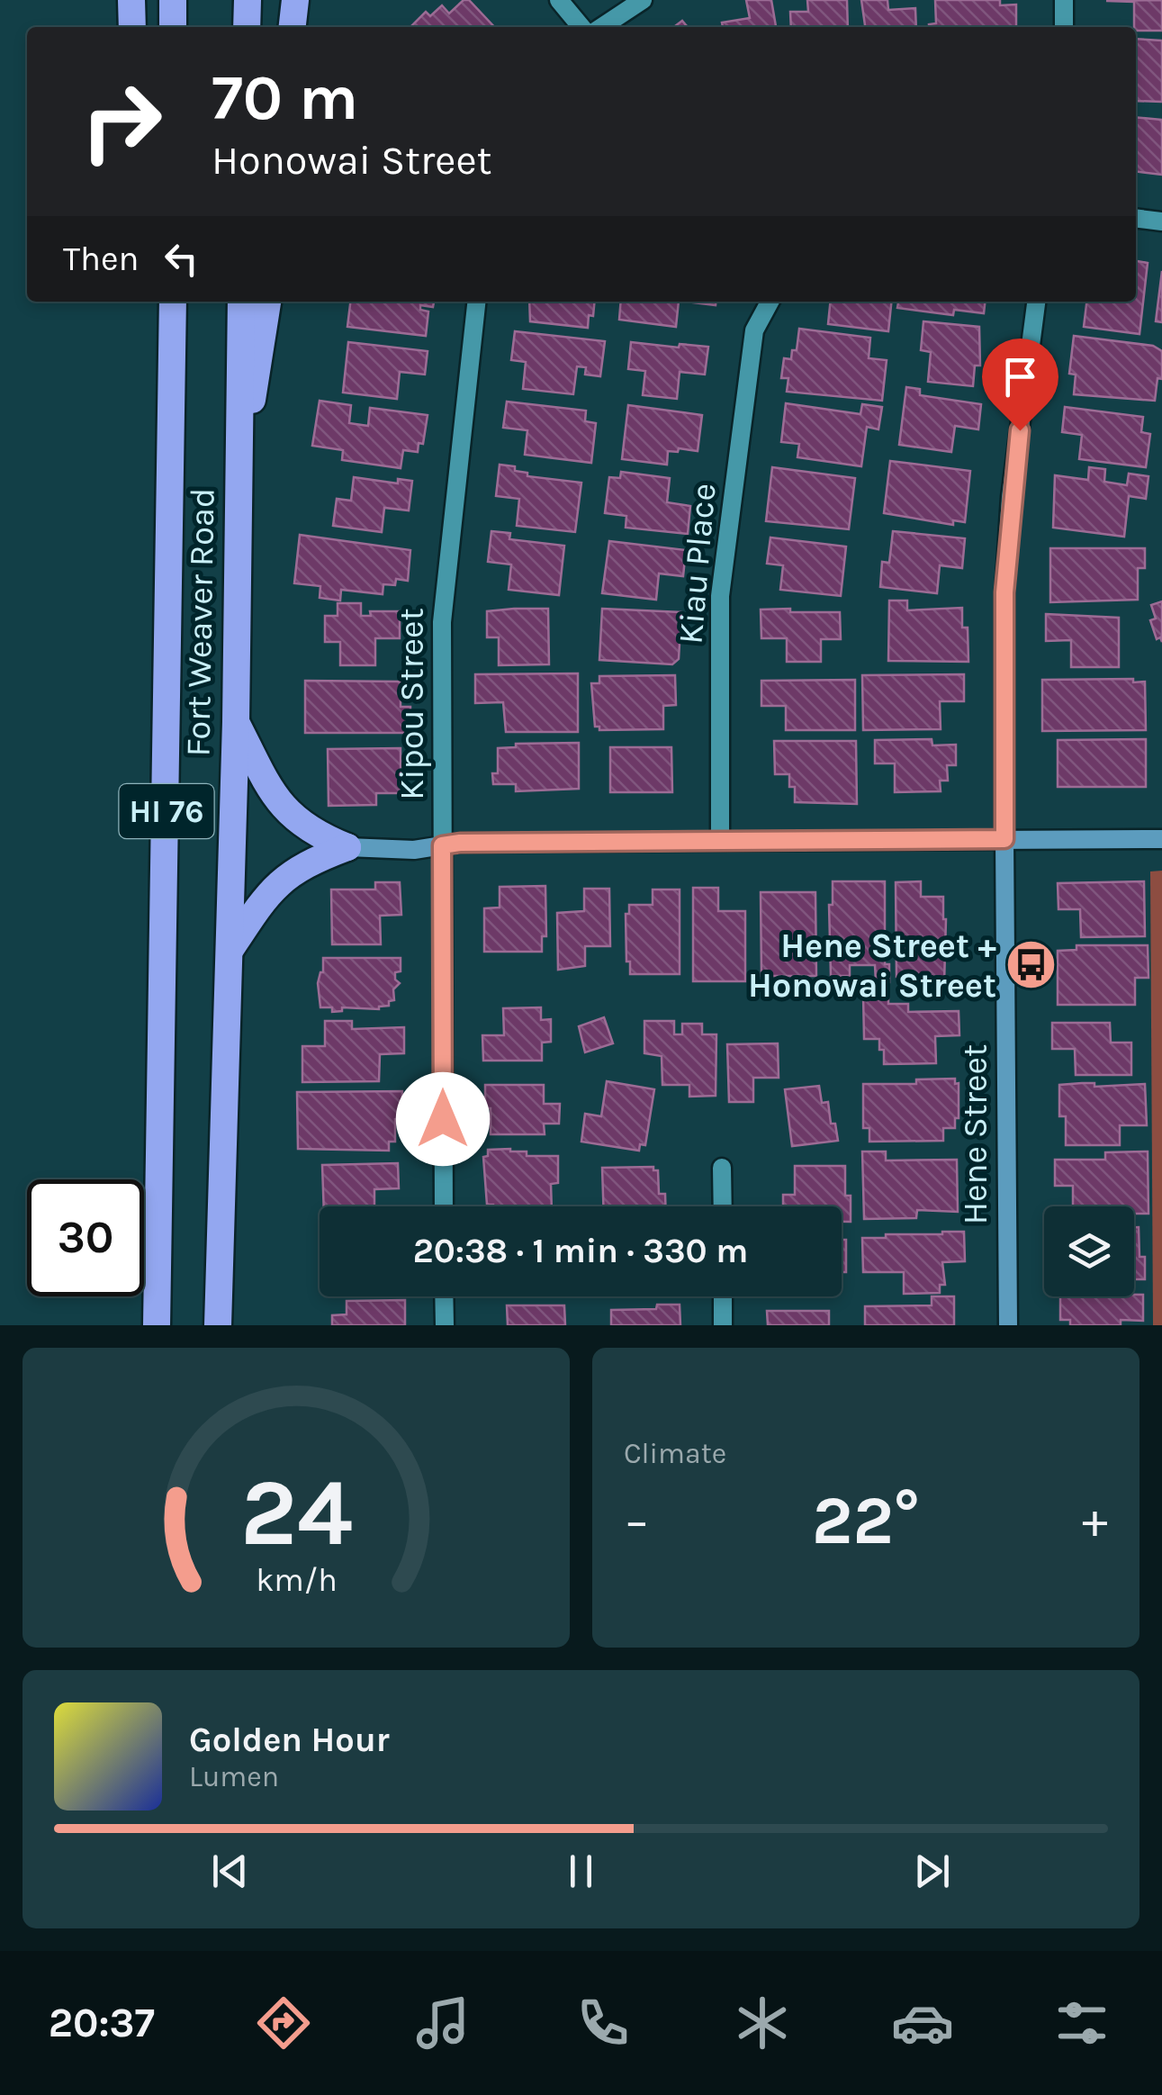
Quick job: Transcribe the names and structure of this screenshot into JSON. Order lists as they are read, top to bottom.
{
  "streets": {
    "highway": ["Fort Weaver Road", "HI 76"],
    "street": ["Kiau Place", "Kipou Street", "Hene Street"]
  },
  "places": {
    "bus stop": ["Hene Street + Honowai Street"]
  },
  "page": {
    "turn": ["70 m", "Honowai Street"],
    "then": "Then",
    "limit": "30",
    "trip": "20:38 · 1 min · 330 m",
    "tile": "Climate",
    "heat": ["−", "22°", "+"],
    "song": ["Golden Hour", "Lumen"],
    "tabs": "20:37",
    "gauge": ["24", "km/h"]
  }
}
